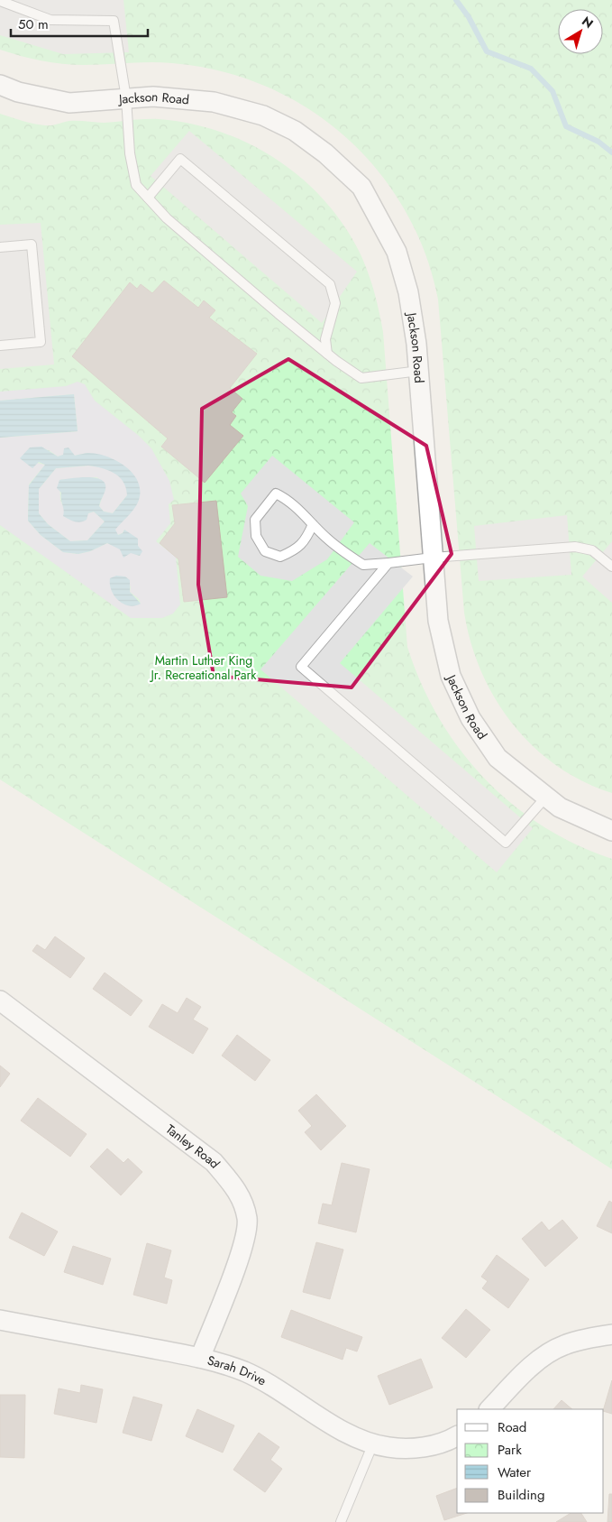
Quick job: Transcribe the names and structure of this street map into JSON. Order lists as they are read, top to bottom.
{
  "streets": {
    "street": ["Jackson Road", "Tanley Road", "Sarah Drive"]
  },
  "crossings": [
    ["Tanley Road", "Sarah Drive"]
  ],
  "parks": ["Martin Luther King Jr. Recreational Park"],
  "legend": [
    "Road",
    "Park",
    "Water",
    "Building"
  ],
  "scale_bar": "50 m",
  "north": "top right"
}
